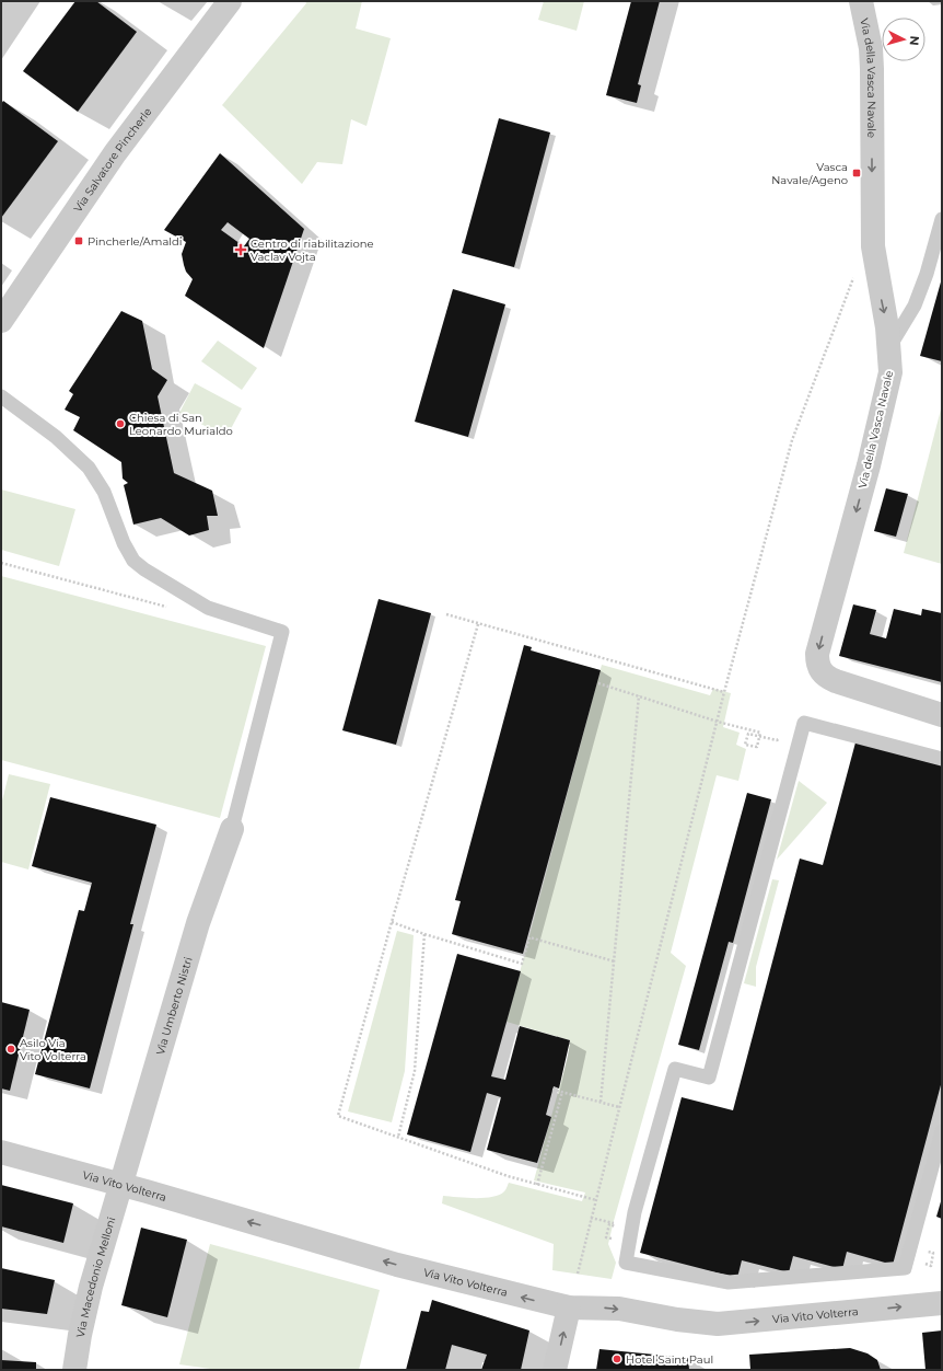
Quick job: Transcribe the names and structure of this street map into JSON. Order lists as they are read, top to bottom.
{
  "streets": {
    "street": [
      "Via della Vasca Navale",
      "Via Salvatore Pincherle",
      "Via Umberto Nistri",
      "Via Vito Volterra",
      "Via Macedonio Melloni"
    ]
  },
  "crossings": [
    ["Via Umberto Nistri", "Via Vito Volterra"],
    ["Via Umberto Nistri", "Via Macedonio Melloni"],
    ["Via Vito Volterra", "Via Macedonio Melloni"]
  ],
  "one_way": ["Via della Vasca Navale"],
  "places": {
    "transit": ["Vasca Navale/Ageno", "Pincherle/Amaldi"],
    "health": ["Centro di riabilitazione Vaclav Vojta"],
    "other": ["Chiesa di San Leonardo Murialdo", "Asilo Via Vito Volterra", "Hotel Saint Paul"]
  },
  "north": "right"
}
